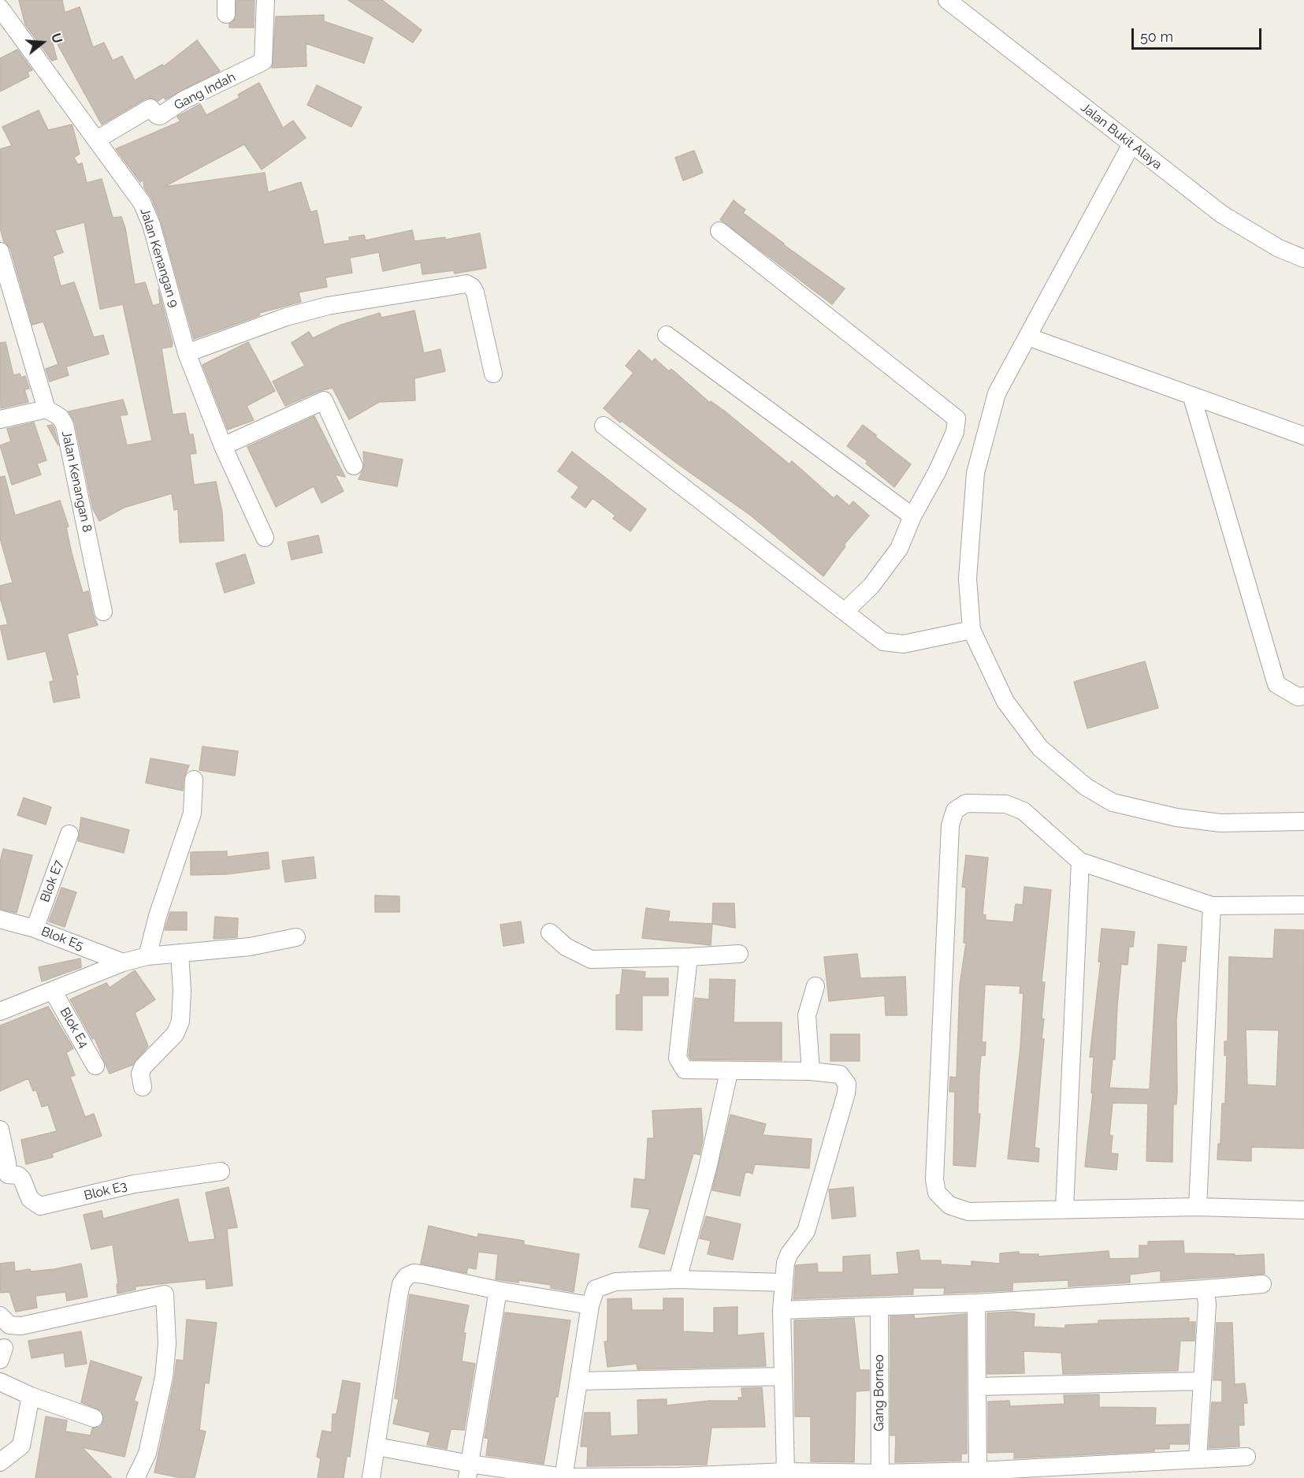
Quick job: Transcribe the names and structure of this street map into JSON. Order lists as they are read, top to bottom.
{
  "streets": {
    "street": [
      "Gang Indah",
      "Jalan Bukit Alaya",
      "Jalan Kenangan 9",
      "Jalan Kenangan 8",
      "Blok E7",
      "Blok E5",
      "Blok E4",
      "Blok E3",
      "Gang Borneo"
    ]
  },
  "crossings": [
    ["Gang Indah", "Jalan Kenangan 9"],
    ["Blok E7", "Blok E5"]
  ],
  "scale_bar": "50 m",
  "north": "right"
}
